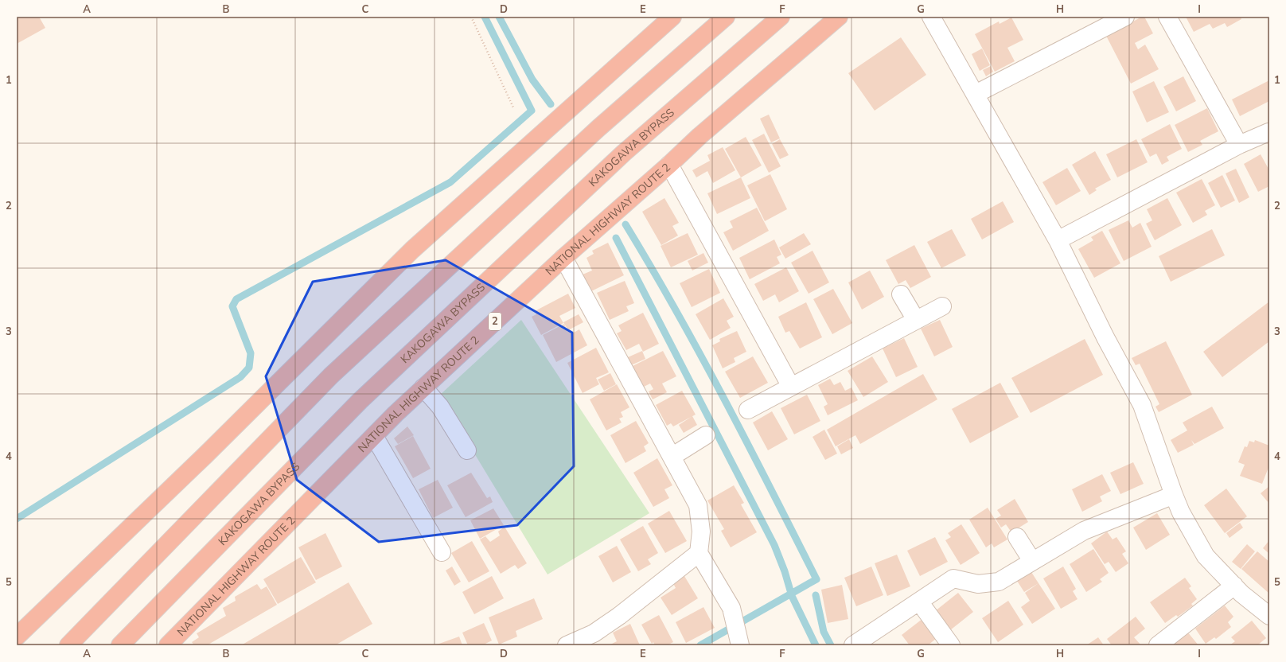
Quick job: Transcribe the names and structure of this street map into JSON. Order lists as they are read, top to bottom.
{
  "streets": {
    "highway": ["KAKOGAWA BYPASS", "NATIONAL HIGHWAY ROUTE 2", "2"]
  },
  "grid": {
    "columns": [
      "A",
      "B",
      "C",
      "D",
      "E",
      "F",
      "G",
      "H",
      "I"
    ],
    "rows": [
      "1",
      "2",
      "3",
      "4",
      "5"
    ]
  }
}
